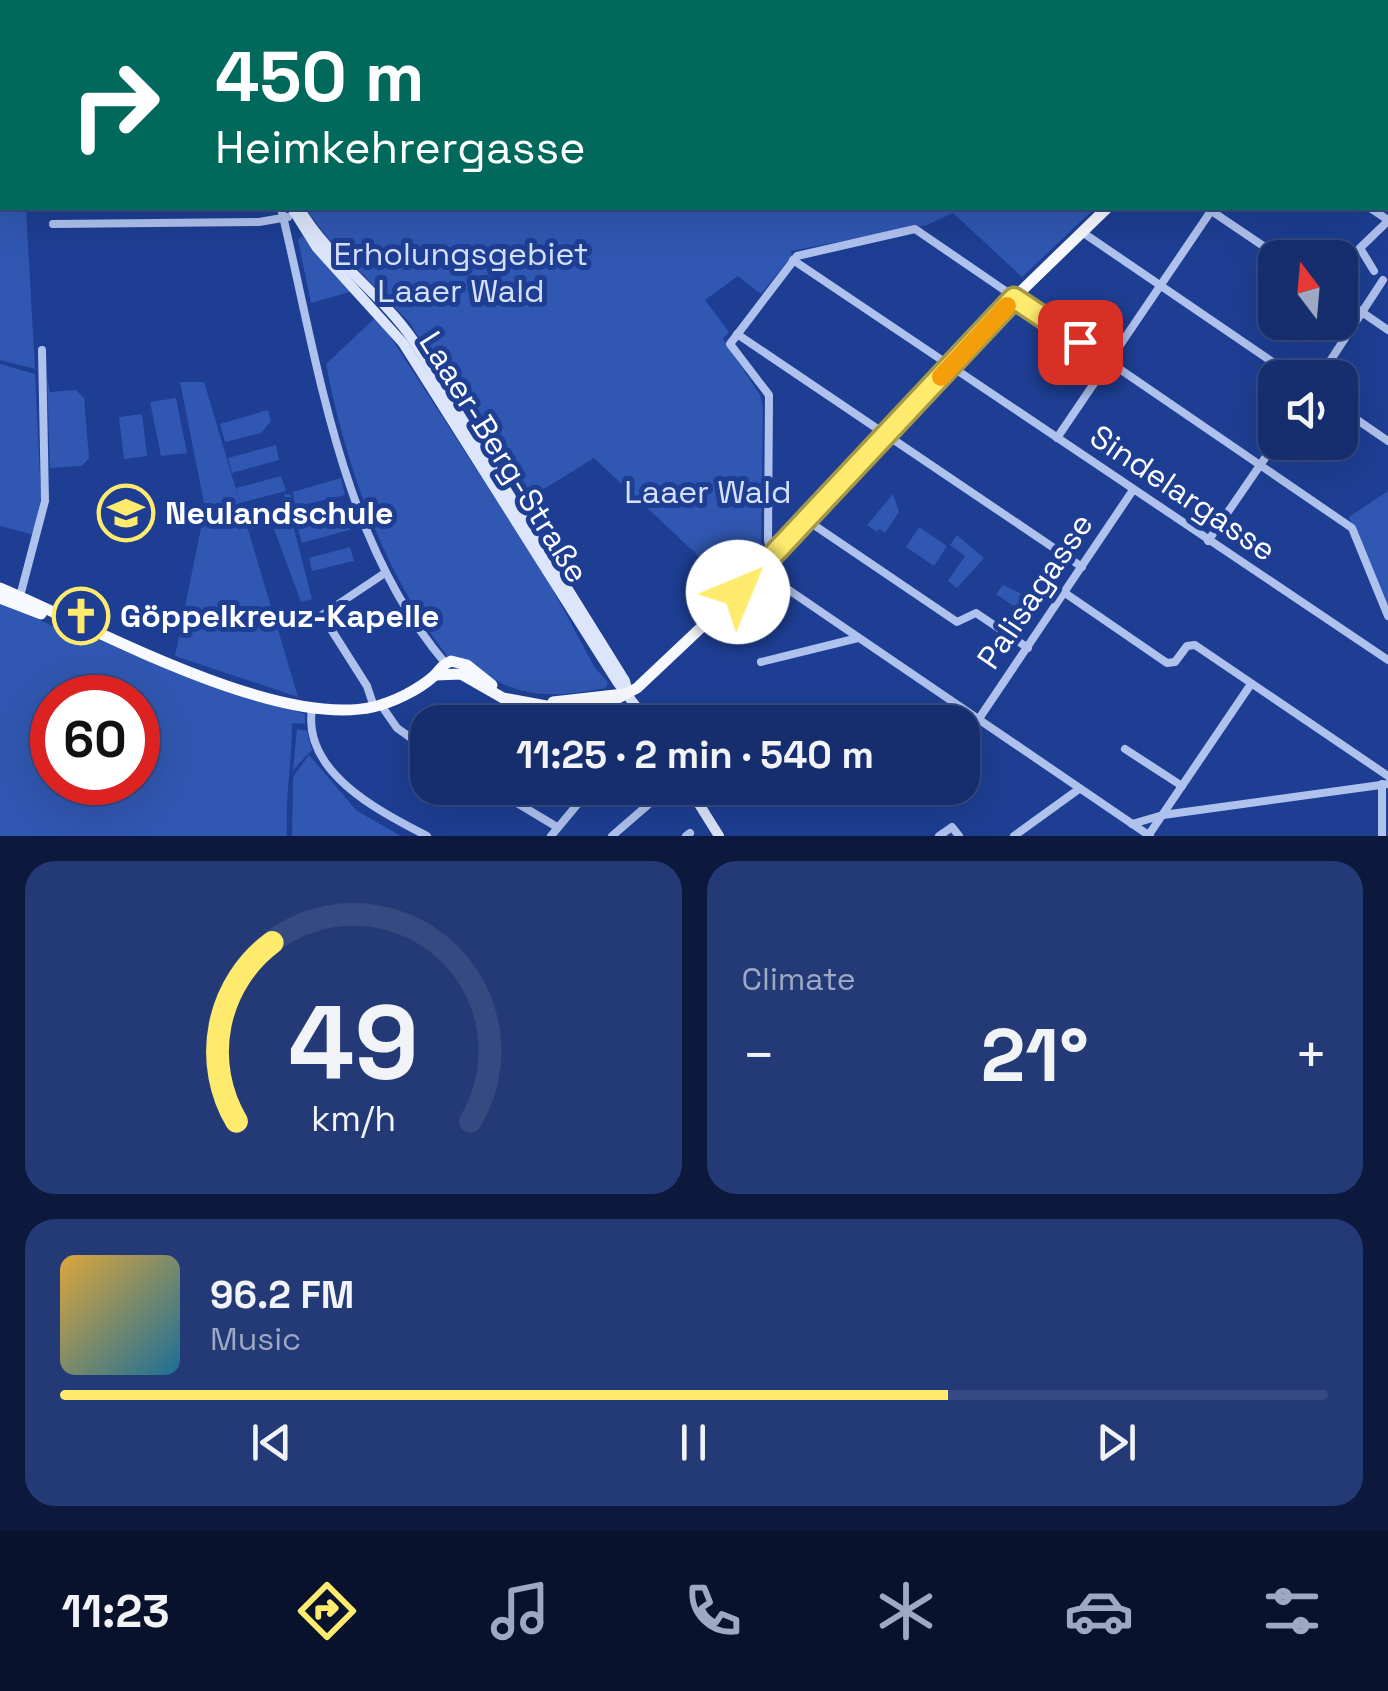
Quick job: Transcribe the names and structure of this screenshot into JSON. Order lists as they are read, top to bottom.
{
  "streets": {
    "main road": ["Laaer-Berg-Straße"],
    "street": ["Sindelargasse", "Palisagasse"]
  },
  "crossings": [
    ["Sindelargasse", "Palisagasse"]
  ],
  "parks": ["Erholungsgebiet Laaer Wald", "Laaer Wald"],
  "places": {
    "school or university": ["Neulandschule"],
    "church": ["Göppelkreuz-Kapelle"]
  },
  "north": "top",
  "page": {
    "turn": ["450 m", "Heimkehrergasse"],
    "limit": "60",
    "trip": "11:25 · 2 min · 540 m",
    "tile": "Climate",
    "heat": ["−", "21°", "+"],
    "song": ["96.2 FM", "Music"],
    "tabs": "11:23",
    "gauge": ["49", "km/h"]
  }
}
